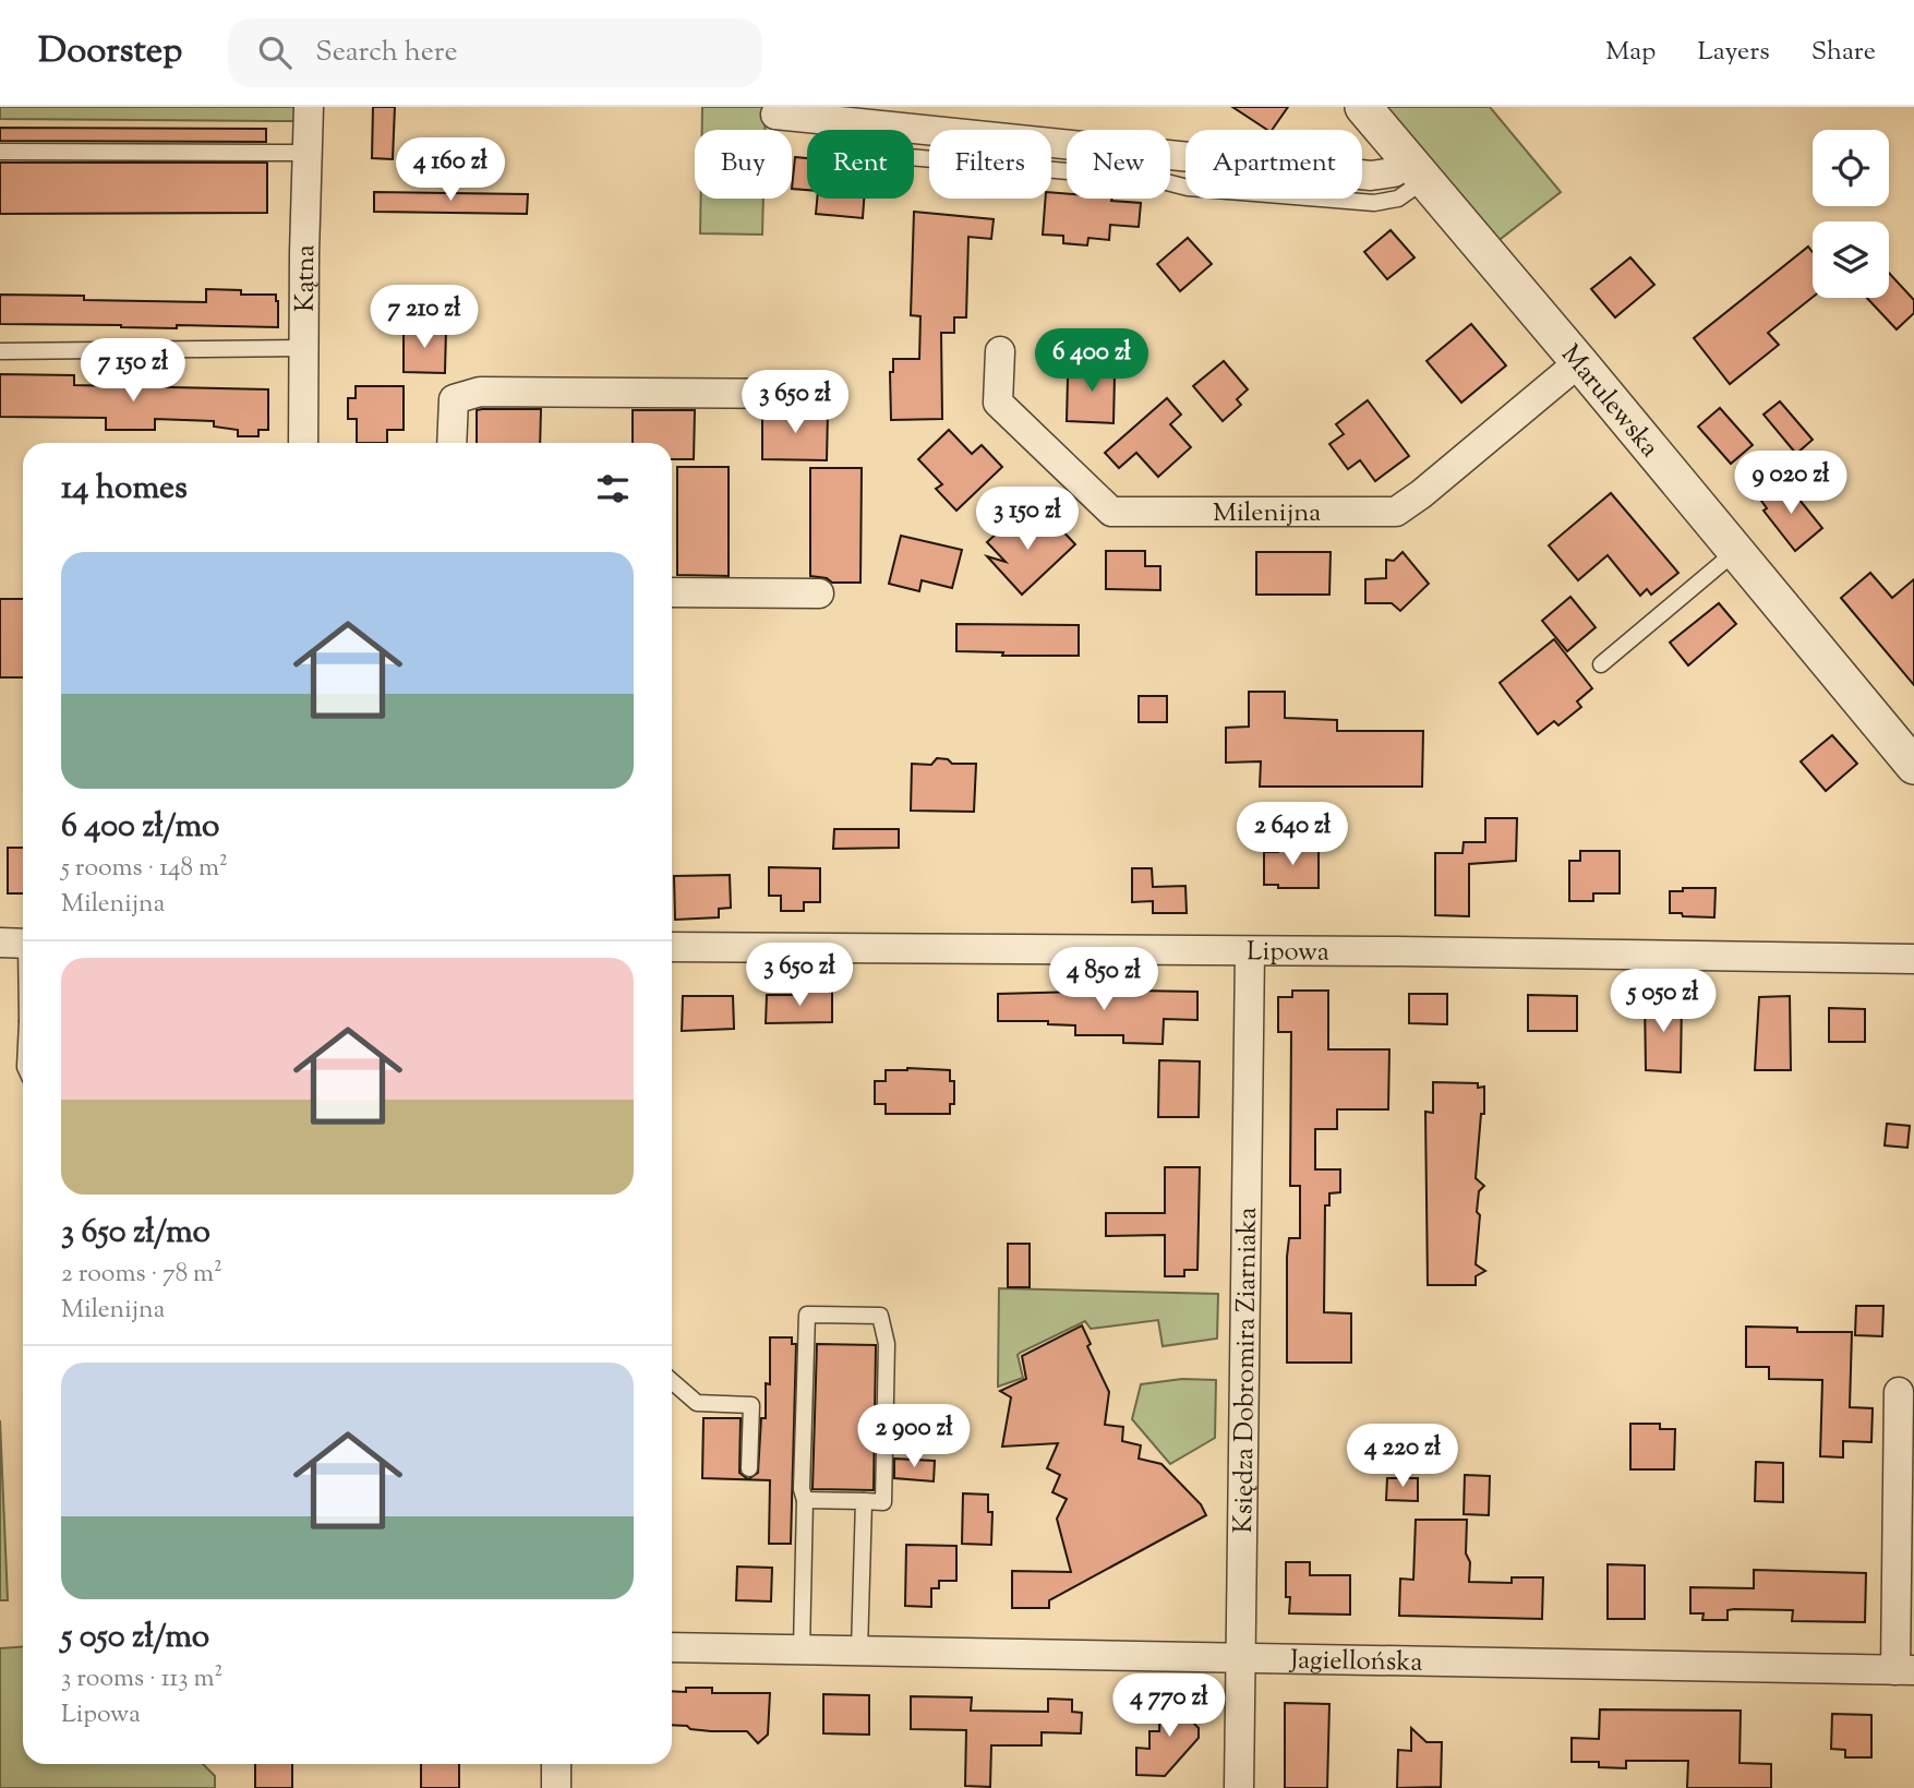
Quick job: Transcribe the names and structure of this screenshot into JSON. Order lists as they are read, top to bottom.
{
  "streets": {
    "street": [
      "Kątna",
      "Marulewska",
      "Milenijna",
      "Lipowa",
      "Księdza Dobromira Ziarniaka",
      "Jagiellońska"
    ]
  },
  "crossings": [
    ["Marulewska", "Milenijna"],
    ["Lipowa", "Księdza Dobromira Ziarniaka"],
    ["Księdza Dobromira Ziarniaka", "Jagiellońska"]
  ],
  "page": {
    "header": "Doorstep",
    "search": "Search here",
    "nav": ["Map", "Layers", "Share"],
    "chip": [
      "Buy",
      "Rent",
      "Filters",
      "New",
      "Apartment"
    ],
    "price": [
      "4 160 zł",
      "7 210 zł",
      "6 400 zł",
      "7 150 zł",
      "3 650 zł",
      "9 020 zł",
      "3 150 zł",
      "2 640 zł",
      "3 650 zł",
      "4 850 zł",
      "5 050 zł",
      "2 900 zł",
      "4 220 zł",
      "4 770 zł"
    ],
    "heading": "14 homes",
    "list": [
      {
        "name": "6 400 zł/mo",
        "note": "5 rooms · 148 m² · Milenijna"
      },
      {
        "name": "3 650 zł/mo",
        "note": "2 rooms · 78 m² · Milenijna"
      },
      {
        "name": "5 050 zł/mo",
        "note": "3 rooms · 113 m² · Lipowa"
      }
    ]
  }
}
